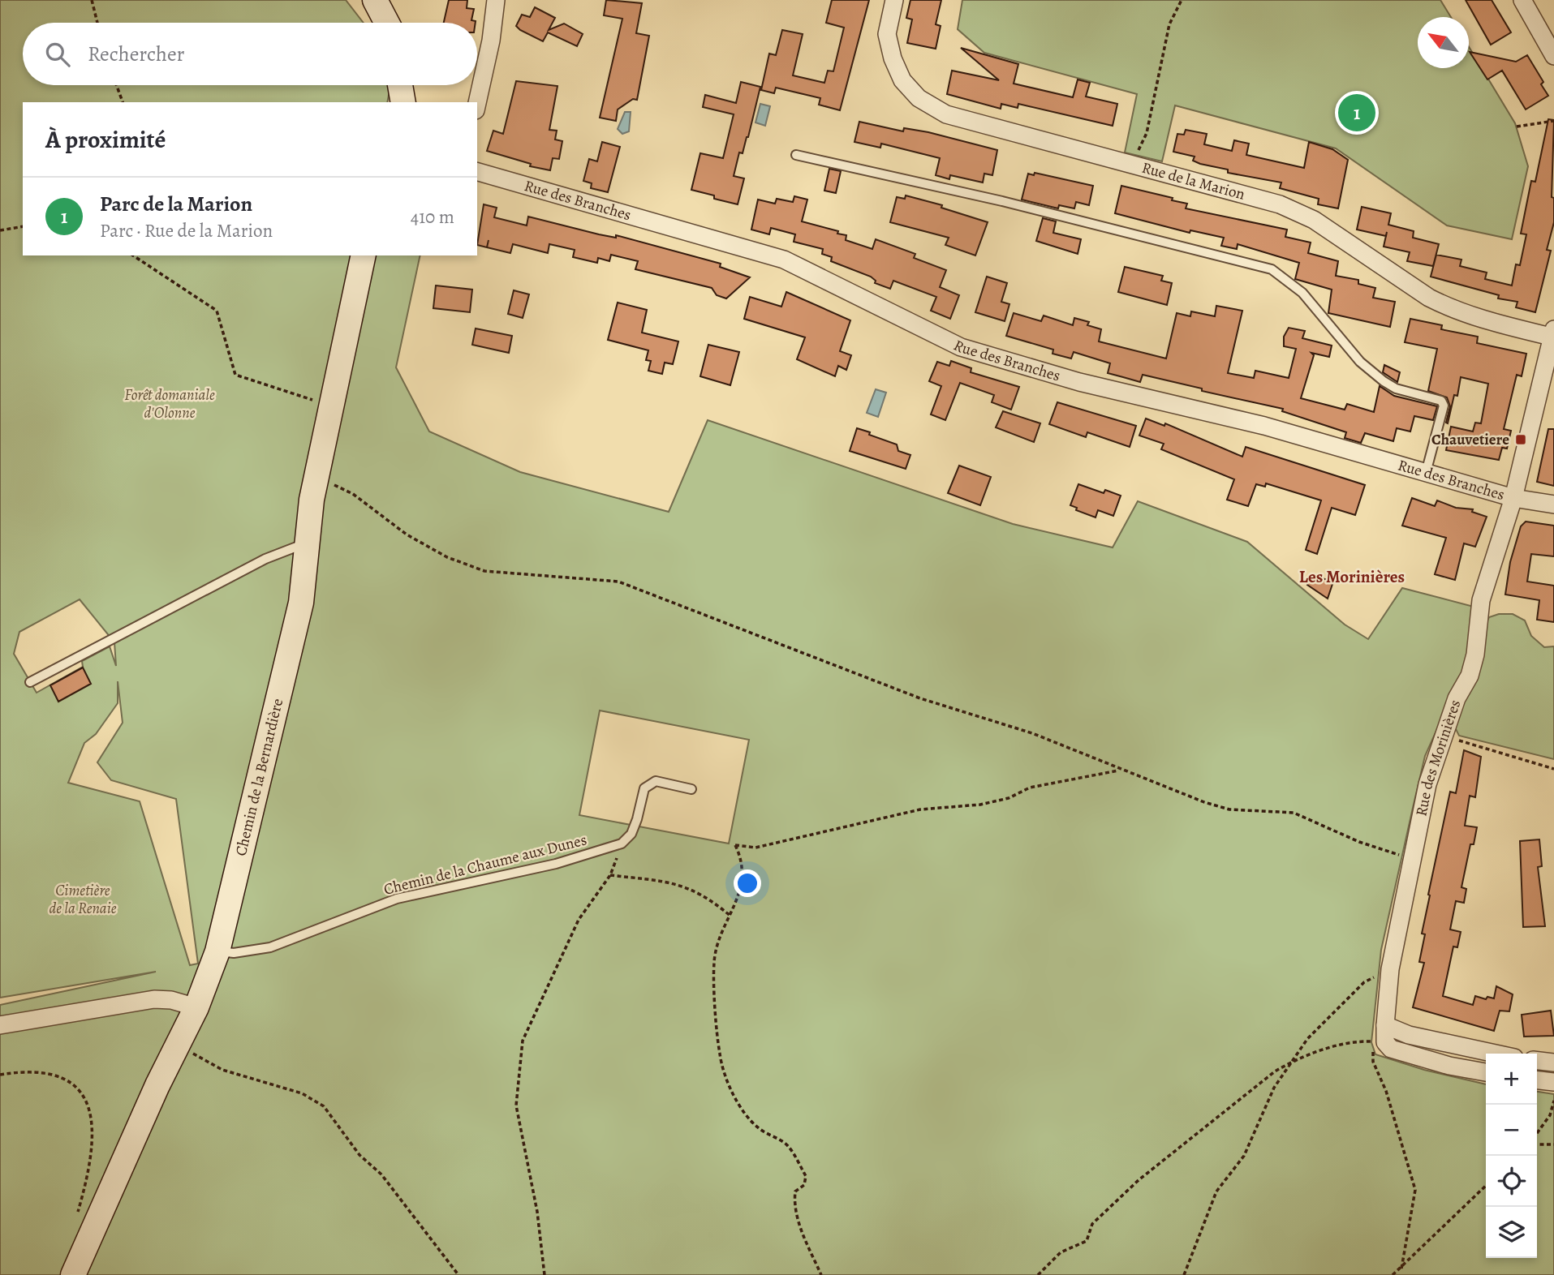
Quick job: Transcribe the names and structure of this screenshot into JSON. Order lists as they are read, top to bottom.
{
  "streets": {
    "street": [
      "Rue de la Marion",
      "Rue des Branches",
      "Rue des Morinières",
      "Chemin de la Bernardière"
    ],
    "lane": ["Chemin de la Chaume aux Dunes"]
  },
  "crossings": [
    ["Rue de la Marion", "Rue des Morinières"],
    ["Rue des Branches", "Rue des Morinières"],
    ["Chemin de la Bernardière", "Chemin de la Chaume aux Dunes"]
  ],
  "districts": ["Les Morinières"],
  "parks": ["Forêt domaniale d'Olonne", "Cimetière de la Renaie"],
  "places": {
    "transit": ["Chauvetiere"]
  },
  "north": "top left",
  "page": {
    "search": "Rechercher",
    "pins": "1",
    "heading": "À proximité",
    "list": [
      {
        "mark": "1",
        "name": "Parc de la Marion",
        "note": "Parc · Rue de la Marion",
        "value": "410 m"
      }
    ],
    "map_buttons": ["+", "−"]
  }
}
